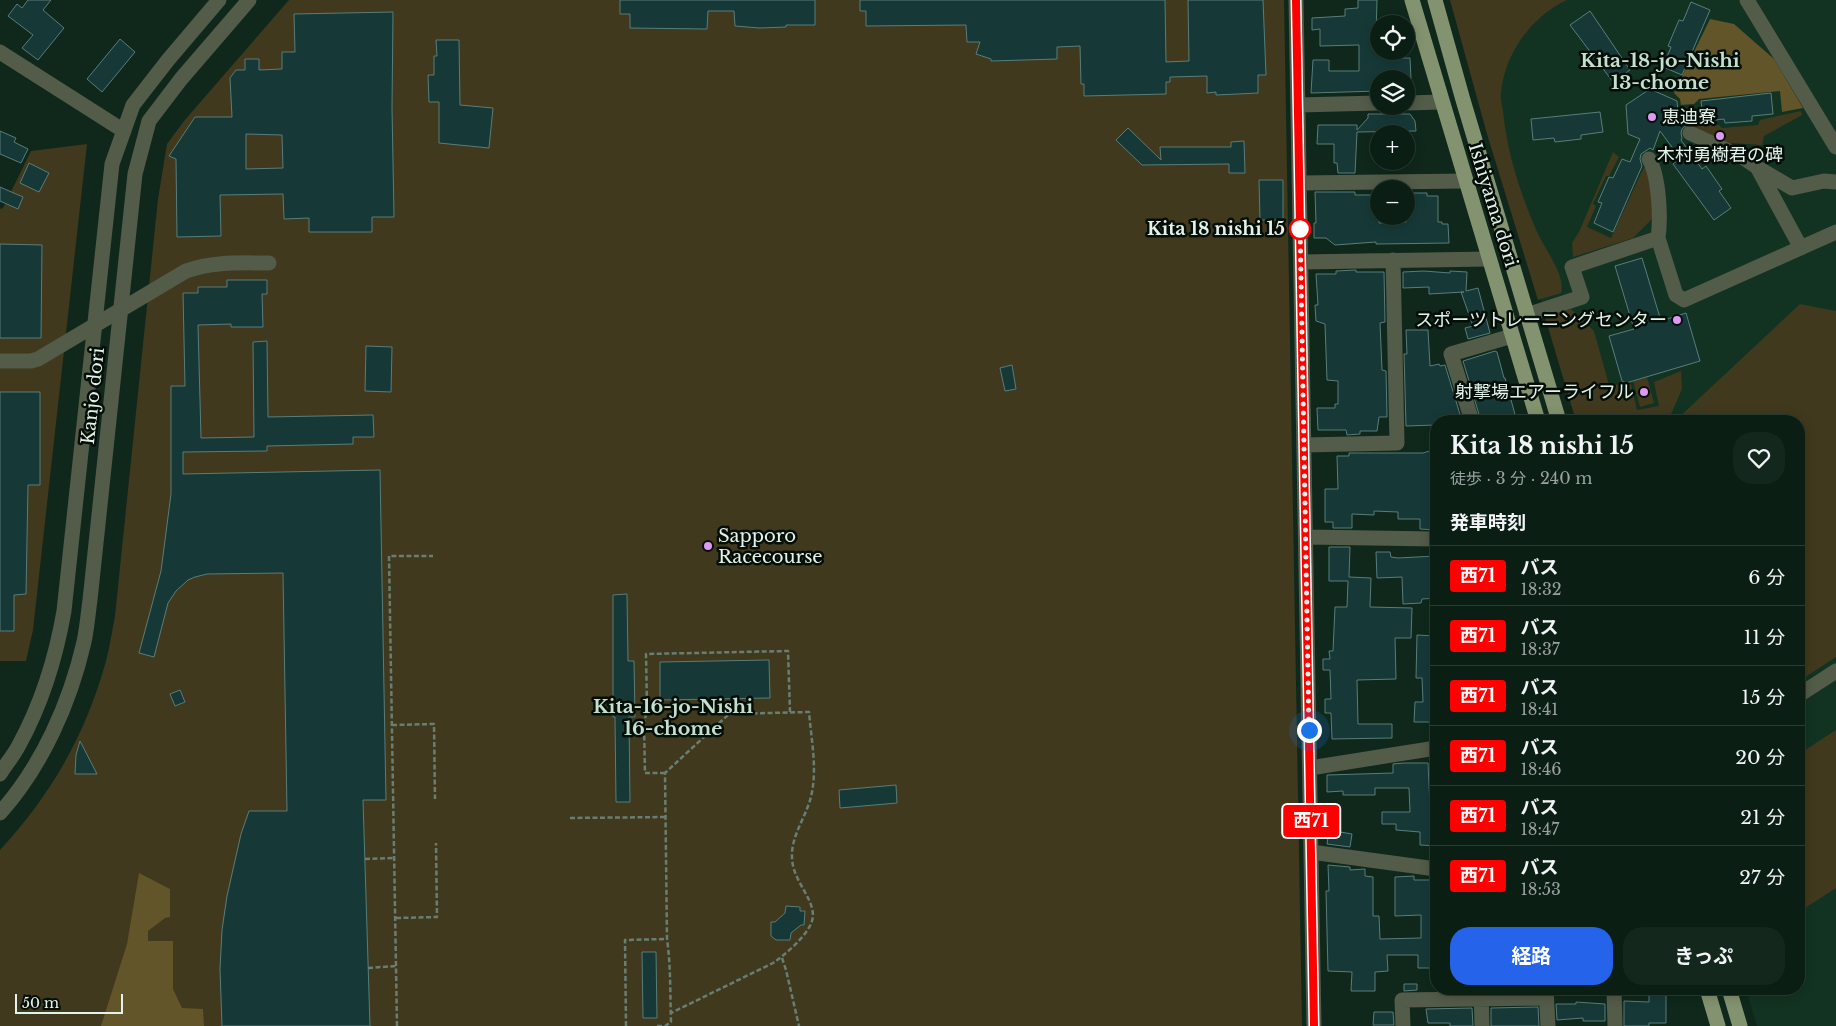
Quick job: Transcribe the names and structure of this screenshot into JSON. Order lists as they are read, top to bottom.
{
  "streets": {
    "main road": ["Ishiyama dori"],
    "street": ["Kanjo dori"]
  },
  "districts": ["Kita-18-jo-Nishi 13-chome", "Kita-16-jo-Nishi 16-chome"],
  "places": [
    "恵迪寮",
    "木村勇樹君の碑",
    "Kita 18 nishi 15",
    "スポーツトレーニングセンター",
    "射撃場エアーライフル",
    "Sapporo Racecourse"
  ],
  "lines": ["bus line 西71"],
  "scale_bar": "50 m",
  "page": {
    "on_map": "西71",
    "map_buttons": ["+", "−"],
    "heading": [
      ["Kita 18 nishi 15", "徒歩 · 3 分 · 240 m"],
      "発車時刻"
    ],
    "list": [
      {
        "mark": "西71",
        "name": "バス",
        "note": "18:32",
        "value": "6 分"
      },
      {
        "mark": "西71",
        "name": "バス",
        "note": "18:37",
        "value": "11 分"
      },
      {
        "mark": "西71",
        "name": "バス",
        "note": "18:41",
        "value": "15 分"
      },
      {
        "mark": "西71",
        "name": "バス",
        "note": "18:46",
        "value": "20 分"
      },
      {
        "mark": "西71",
        "name": "バス",
        "note": "18:47",
        "value": "21 分"
      },
      {
        "mark": "西71",
        "name": "バス",
        "note": "18:53",
        "value": "27 分"
      }
    ],
    "buttons": ["経路", "きっぷ"],
    "scale": "50 m"
  }
}
